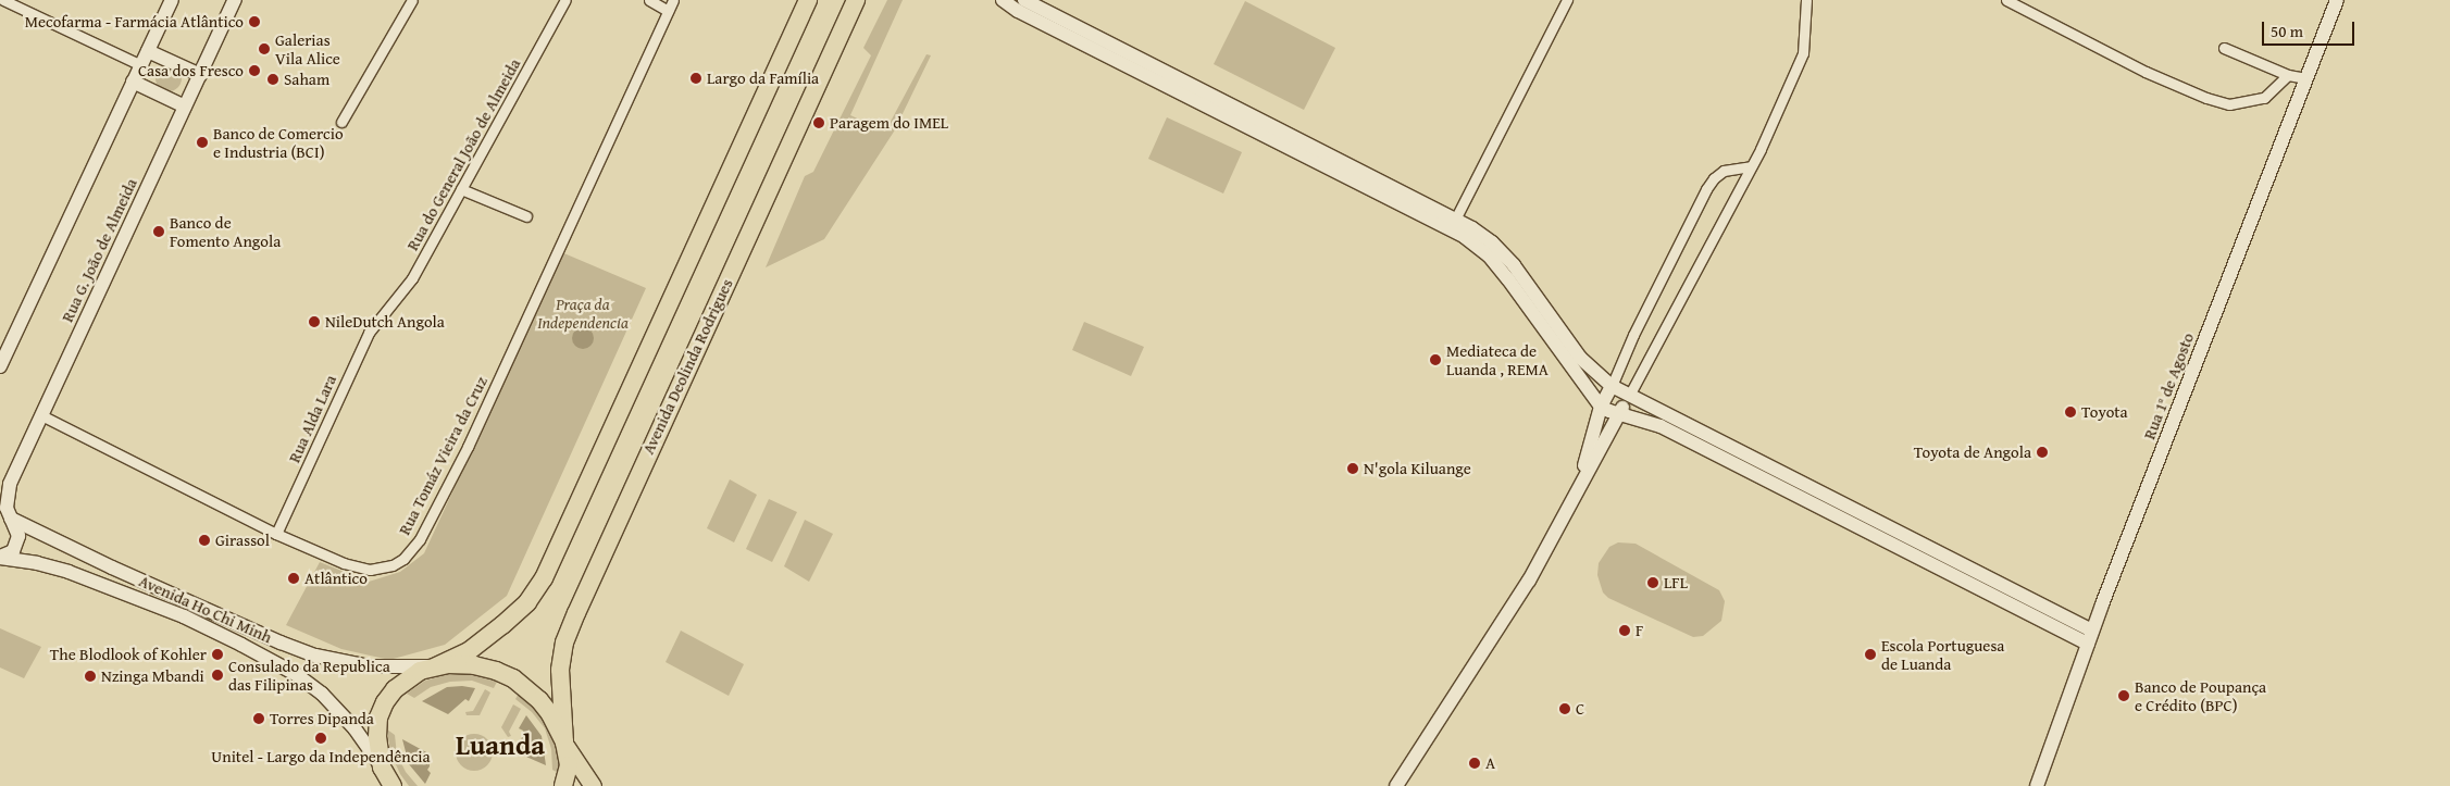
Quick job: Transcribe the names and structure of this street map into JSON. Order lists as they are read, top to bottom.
{
  "streets": {
    "highway": ["Avenida Deolinda Rodrigues"],
    "street": [
      "Rua do General João de Almeida",
      "Rua G. João de Almeida",
      "Rua 1º de Agosto",
      "Rua Alda Lara",
      "Rua Tomáz Vieira da Cruz",
      "Avenida Ho Chi Minh"
    ]
  },
  "crossings": [
    ["Rua do General João de Almeida", "Rua Alda Lara"],
    ["Rua G. João de Almeida", "Rua Tomáz Vieira da Cruz"],
    ["Rua G. João de Almeida", "Avenida Ho Chi Minh"],
    ["Rua Alda Lara", "Rua Tomáz Vieira da Cruz"]
  ],
  "districts": ["Luanda"],
  "parks": ["Praça da Independencia"],
  "places": [
    "Mecofarma - Farmácia Atlântico",
    "Galerias Vila Alice",
    "Casa dos Fresco",
    "Largo da Família",
    "Saham",
    "Paragem do IMEL",
    "Banco de Comercio e Industria (BCI)",
    "Banco de Fomento Angola",
    "NileDutch Angola",
    "Mediateca de Luanda , REMA",
    "Toyota",
    "Toyota de Angola",
    "N'gola Kiluange",
    "Girassol",
    "Atlântico",
    "LFL",
    "F",
    "The Blodlook of Kohler",
    "Escola Portuguesa de Luanda",
    "Consulado da Republica das Filipinas",
    "Nzinga Mbandi",
    "Banco de Poupança e Crédito (BPC)",
    "C",
    "Torres Dipanda",
    "Unitel - Largo da Independência",
    "A"
  ],
  "scale_bar": "50 m"
}
